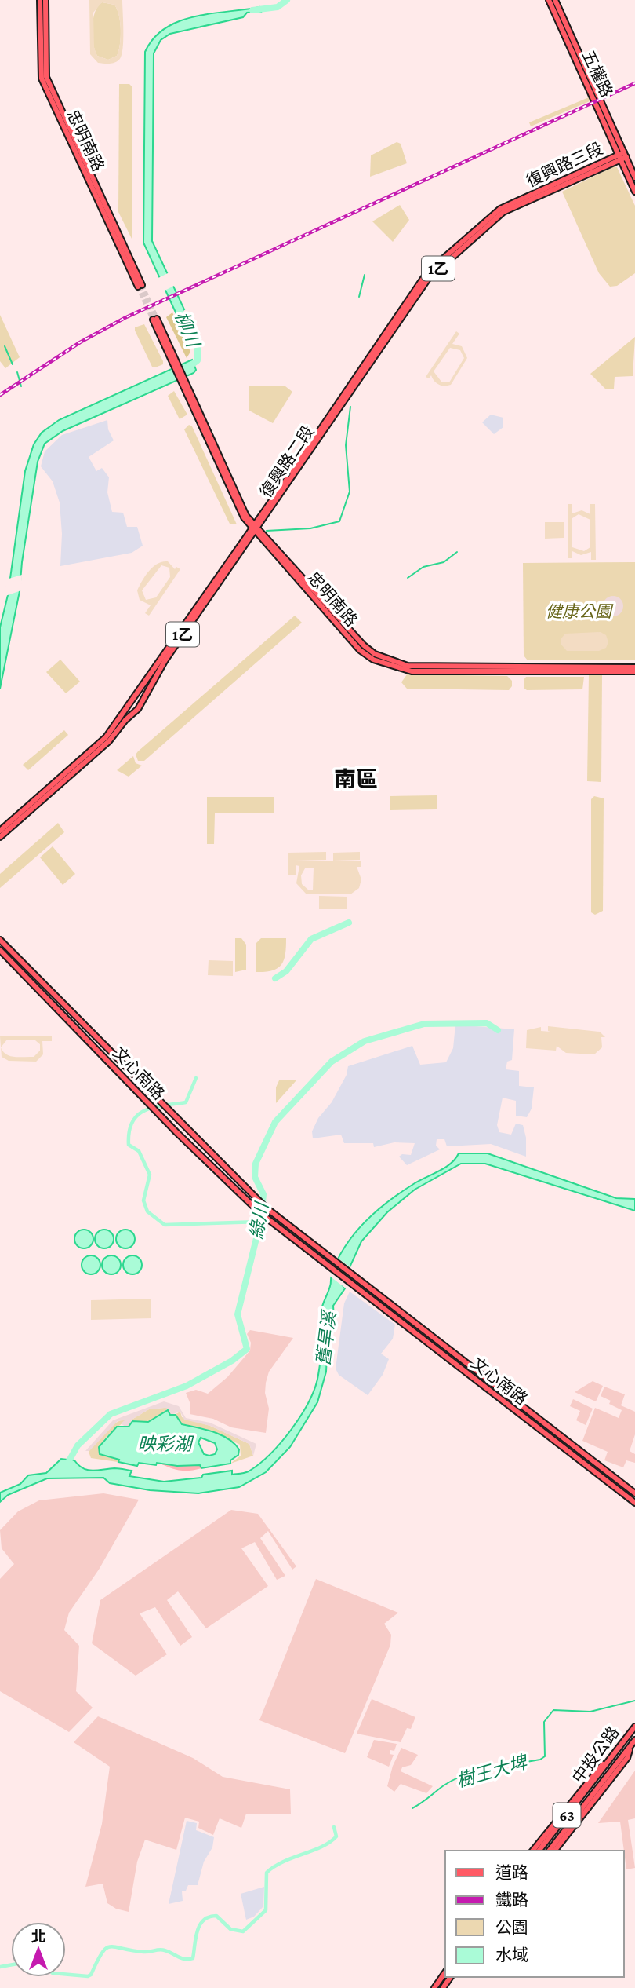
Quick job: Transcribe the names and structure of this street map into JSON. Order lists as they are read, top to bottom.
{
  "streets": {
    "main road": [
      "五權路",
      "忠明南路",
      "復興路三段",
      "1乙",
      "復興路二段",
      "文心南路",
      "中投公路",
      "63"
    ]
  },
  "crossings": [
    ["五權路", "復興路三段"],
    ["忠明南路", "復興路二段"],
    ["復興路三段", "復興路二段"],
    ["1乙", "復興路二段"]
  ],
  "districts": ["南區"],
  "water": [
    "柳川",
    "綠川",
    "舊旱溪",
    "映彩湖",
    "樹王大埤"
  ],
  "parks": ["健康公園"],
  "legend": [
    "道路",
    "鐵路",
    "公園",
    "水域"
  ],
  "north": "top"
}
